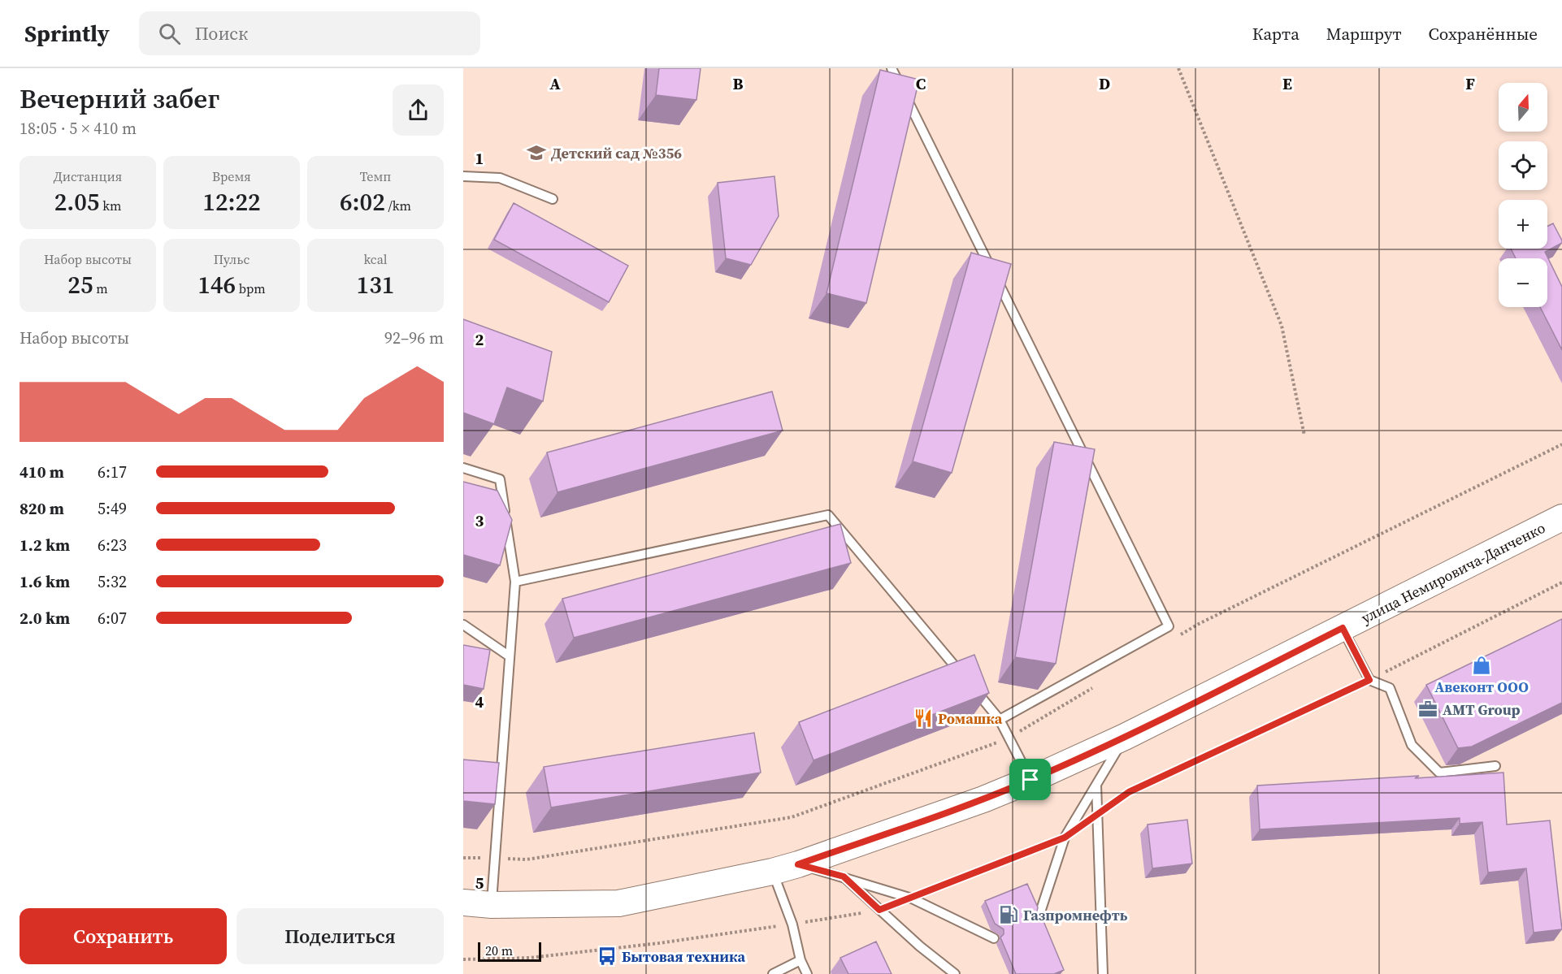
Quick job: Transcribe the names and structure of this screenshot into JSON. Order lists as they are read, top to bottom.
{
  "streets": {
    "main road": ["улица Немировича-Данченко"]
  },
  "places": {
    "school or university": ["Детский сад №356"],
    "shop": ["Авеконт ООО"],
    "office": ["АМТ Group"],
    "restaurant": ["Ромашка"],
    "fuel station": ["Газпромнефть"],
    "bus stop": ["Бытовая техника"]
  },
  "scale_bar": "20 m",
  "north": "top",
  "page": {
    "header": "Sprintly",
    "search": "Поиск",
    "nav": ["Карта", "Маршрут", "Сохранённые"],
    "heading": ["Вечерний забег", "18:05 · 5 × 410 m"],
    "map_buttons": ["+", "−"],
    "stats": [
      ["Дистанция", "2.05 km"],
      ["Время", "12:22"],
      ["Темп", "6:02 /km"],
      ["Набор высоты", "25 m"],
      ["Пульс", "146 bpm"],
      ["kcal", "131"]
    ],
    "chart": ["Набор высоты", "92–96 m"],
    "list": [
      {
        "name": "410 m",
        "note": "6:17"
      },
      {
        "name": "820 m",
        "note": "5:49"
      },
      {
        "name": "1.2 km",
        "note": "6:23"
      },
      {
        "name": "1.6 km",
        "note": "5:32"
      },
      {
        "name": "2.0 km",
        "note": "6:07"
      }
    ],
    "buttons": ["Сохранить", "Поделиться"],
    "scale": "20 m"
  },
  "grid": {
    "columns": [
      "A",
      "B",
      "C",
      "D",
      "E",
      "F"
    ],
    "rows": [
      "1",
      "2",
      "3",
      "4",
      "5"
    ]
  }
}
